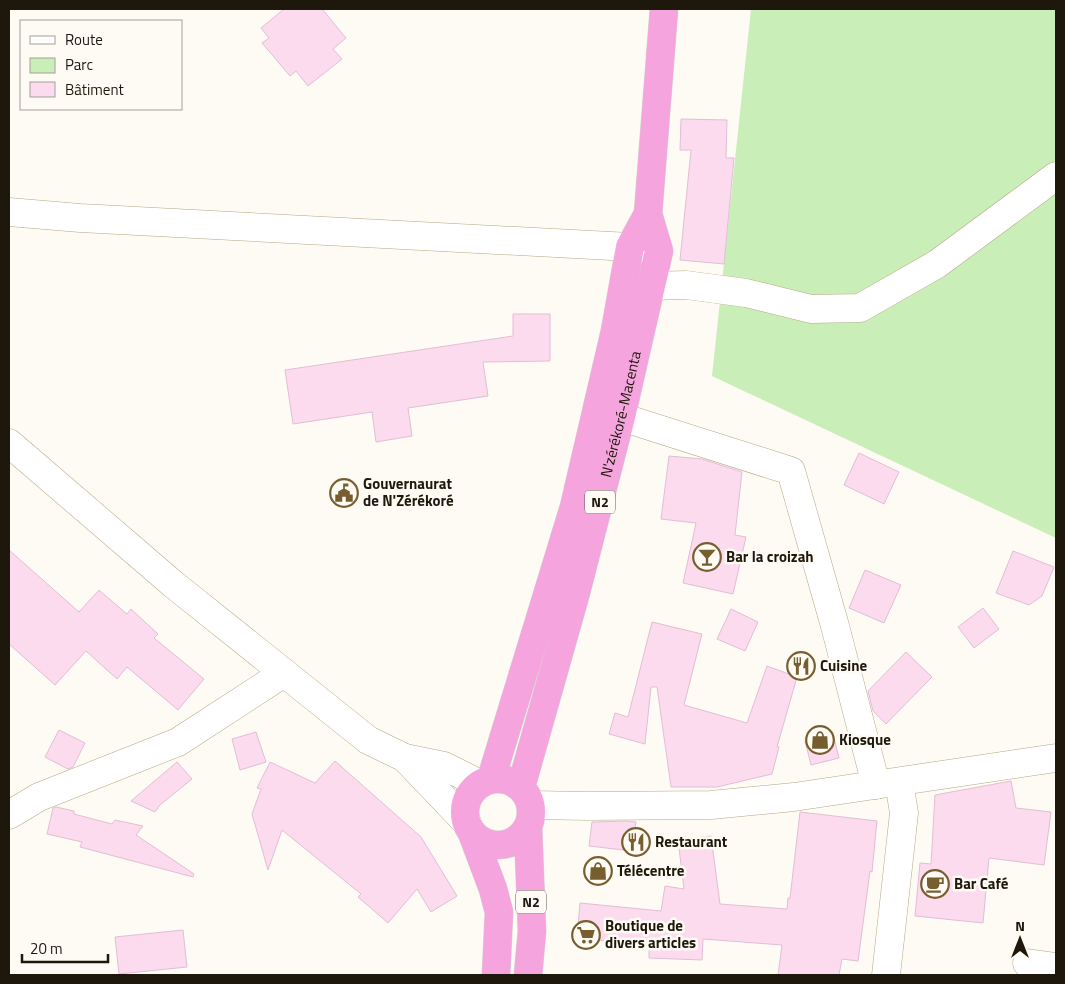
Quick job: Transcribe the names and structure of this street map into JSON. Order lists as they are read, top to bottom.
{
  "streets": {
    "highway": ["N'zérékoré-Macenta", "N2"]
  },
  "crossings": [
    ["N'zérékoré-Macenta", "N2"]
  ],
  "places": {
    "public building": ["Gouvernaurat de N'Zérékoré"],
    "bar": ["Bar la croizah"],
    "restaurant": ["Cuisine", "Restaurant"],
    "shop": ["Kiosque", "Télécentre"],
    "cafe": ["Bar Café"],
    "supermarket": ["Boutique de divers articles"]
  },
  "legend": ["Route", "Parc", "Bâtiment"],
  "scale_bar": "20 m",
  "north": "top"
}
